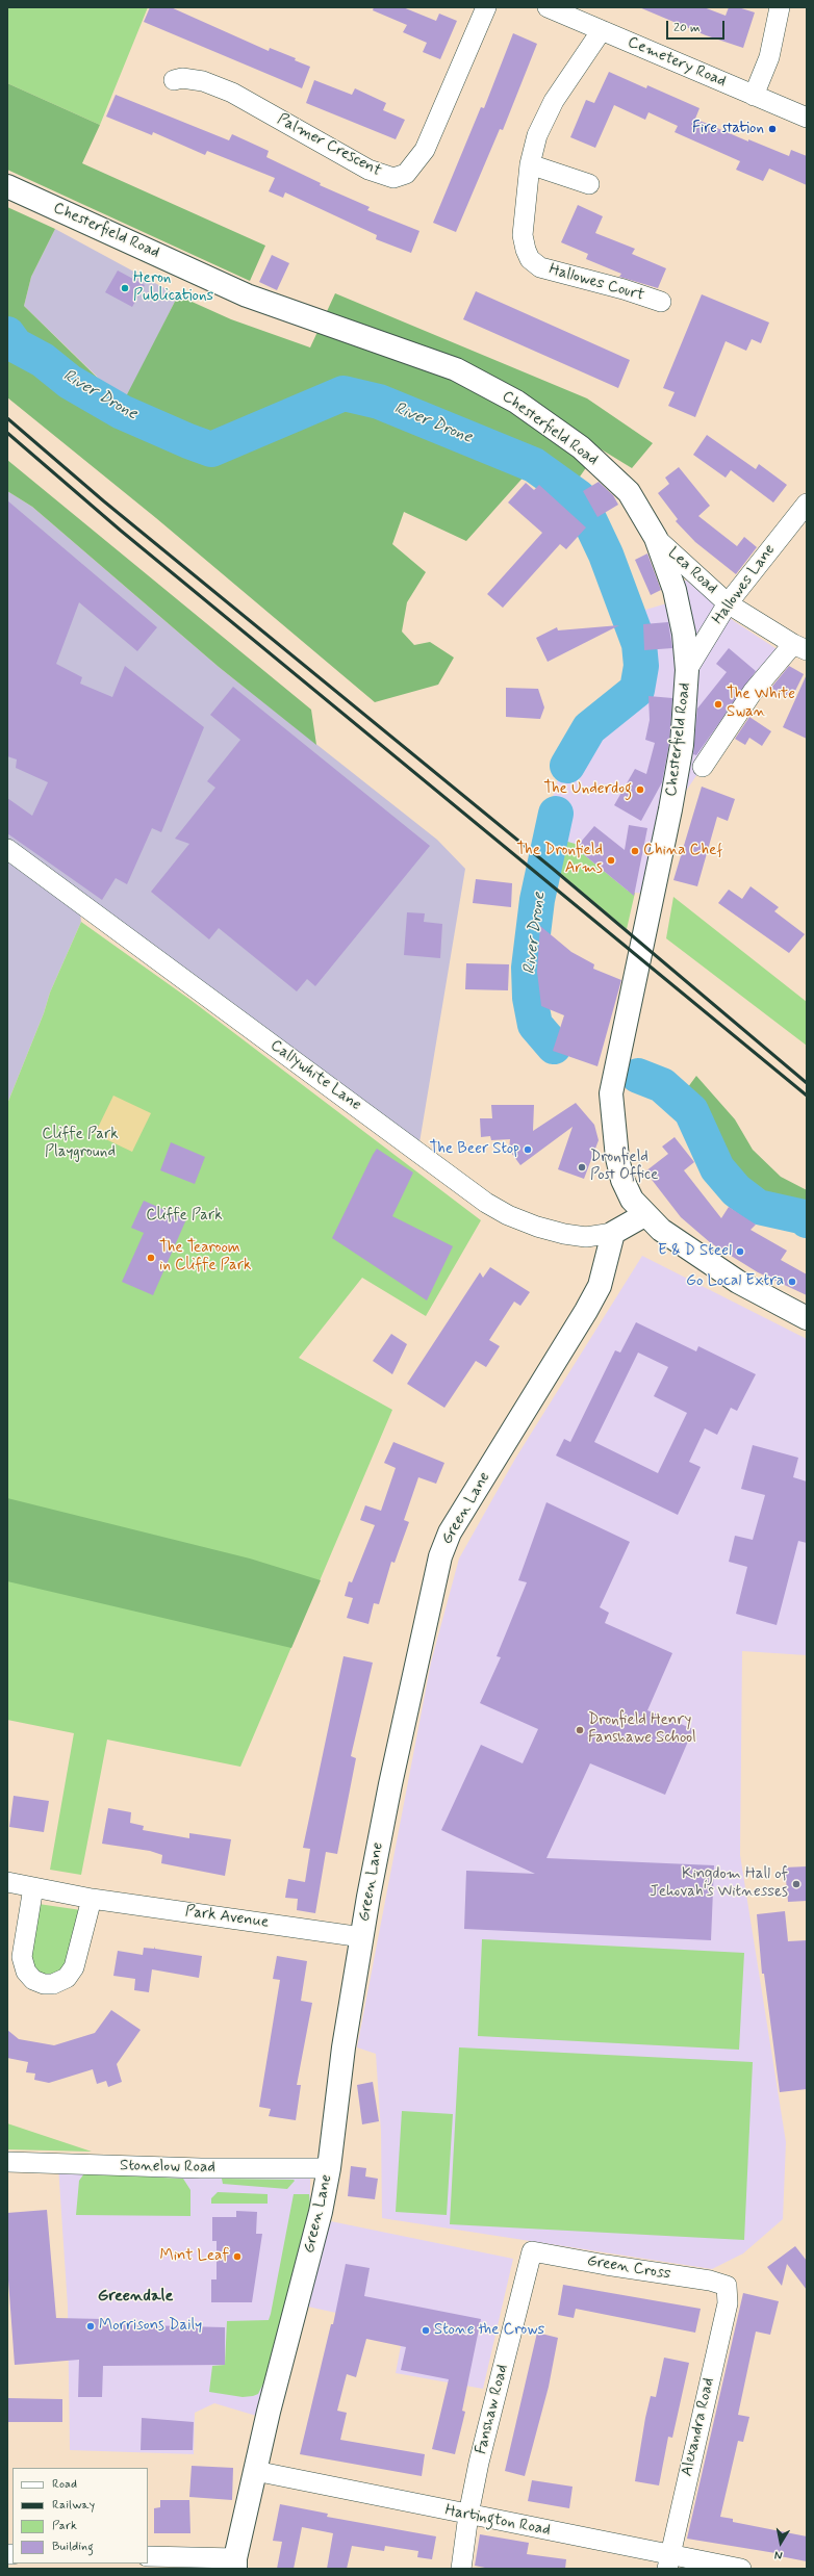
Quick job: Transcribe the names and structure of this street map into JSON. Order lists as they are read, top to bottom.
{
  "streets": {
    "main road": ["Chesterfield Road", "Callywhite Lane", "Green Lane"],
    "street": [
      "Cemetery Road",
      "Palmer Crescent",
      "Hallowes Court",
      "Lea Road",
      "Hallowes Lane",
      "Park Avenue",
      "Stonelow Road",
      "Green Cross",
      "Fanshaw Road",
      "Alexandra Road",
      "Hartington Road"
    ]
  },
  "crossings": [
    ["Cemetery Road", "Hallowes Court"],
    ["Chesterfield Road", "Lea Road"],
    ["Chesterfield Road", "Hallowes Lane"],
    ["Chesterfield Road", "Callywhite Lane"],
    ["Lea Road", "Hallowes Lane"],
    ["Callywhite Lane", "Green Lane"],
    ["Green Lane", "Park Avenue"],
    ["Green Lane", "Stonelow Road"],
    ["Green Lane", "Hartington Road"],
    ["Green Cross", "Fanshaw Road"],
    ["Green Cross", "Alexandra Road"],
    ["Fanshaw Road", "Hartington Road"],
    ["Alexandra Road", "Hartington Road"]
  ],
  "districts": ["Greendale"],
  "water": ["River Drone"],
  "parks": ["Cliffe Park Playground", "Cliffe Park"],
  "places": [
    "Fire station",
    "Heron Publications",
    "The White Swan",
    "The Underdog",
    "China Chef",
    "The Dronfield Arms",
    "The Beer Stop",
    "Dronfield Post Office",
    "E & D Steel",
    "The Tearoom in Cliffe Park",
    "Go Local Extra",
    "Dronfield Henry Fanshawe School",
    "Kingdom Hall of Jehovah's Witnesses",
    "Mint Leaf",
    "Morrisons Daily",
    "Stone the Crows"
  ],
  "legend": [
    "Road",
    "Railway",
    "Park",
    "Building"
  ],
  "scale_bar": "20 m",
  "north": "bottom"
}
